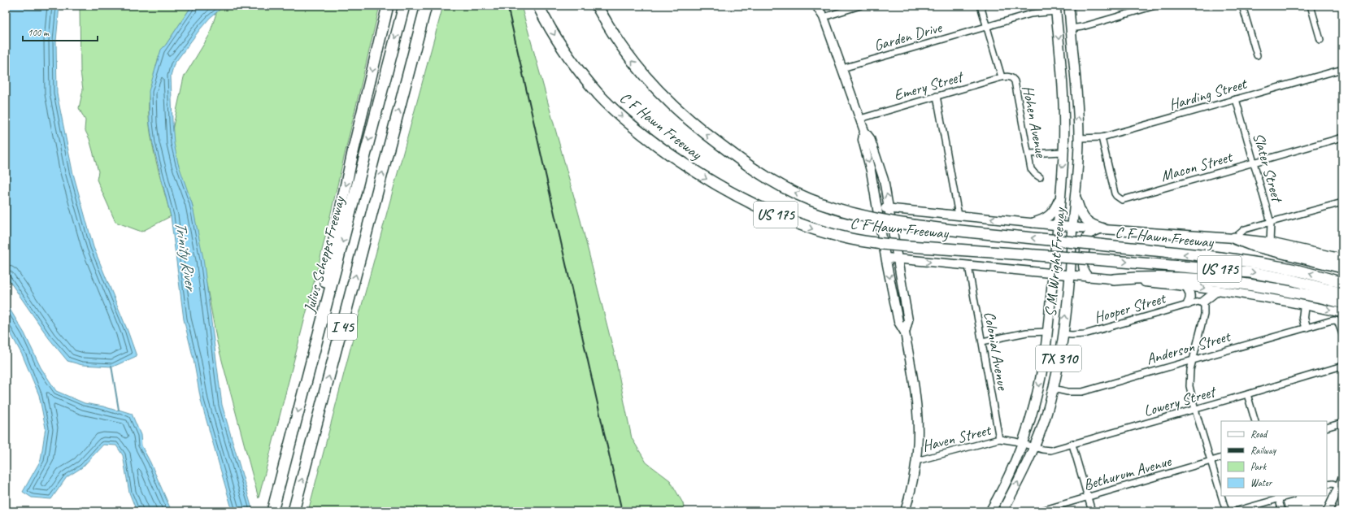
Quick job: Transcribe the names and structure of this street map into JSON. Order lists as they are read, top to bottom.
{
  "streets": {
    "highway": [
      "C F Hawn Freeway",
      "US 175",
      "Julius Schepps Freeway",
      "I 45"
    ],
    "main road": ["S M Wright Freeway", "TX 310"],
    "street": [
      "Garden Drive",
      "Emery Street",
      "Harding Street",
      "Hohen Avenue",
      "Macon Street",
      "Slater Street",
      "Hooper Street",
      "Anderson Street",
      "Colonial Avenue",
      "Lowery Street",
      "Haven Street",
      "Bethurum Avenue"
    ]
  },
  "crossings": [
    ["Garden Drive", "S M Wright Freeway"],
    ["Emery Street", "Hohen Avenue"],
    ["Harding Street", "Macon Street"],
    ["Harding Street", "Slater Street"],
    ["Harding Street", "S M Wright Freeway"],
    ["C F Hawn Freeway", "Slater Street"],
    ["C F Hawn Freeway", "S M Wright Freeway"],
    ["C F Hawn Freeway", "Colonial Avenue"],
    ["Macon Street", "Slater Street"],
    ["S M Wright Freeway", "Hooper Street"],
    ["S M Wright Freeway", "Anderson Street"],
    ["S M Wright Freeway", "Lowery Street"],
    ["S M Wright Freeway", "Haven Street"],
    ["Colonial Avenue", "Haven Street"],
    ["Lowery Street", "Haven Street"]
  ],
  "water": ["Trinity River"],
  "legend": [
    "Road",
    "Railway",
    "Park",
    "Water"
  ],
  "scale_bar": "100 m"
}
